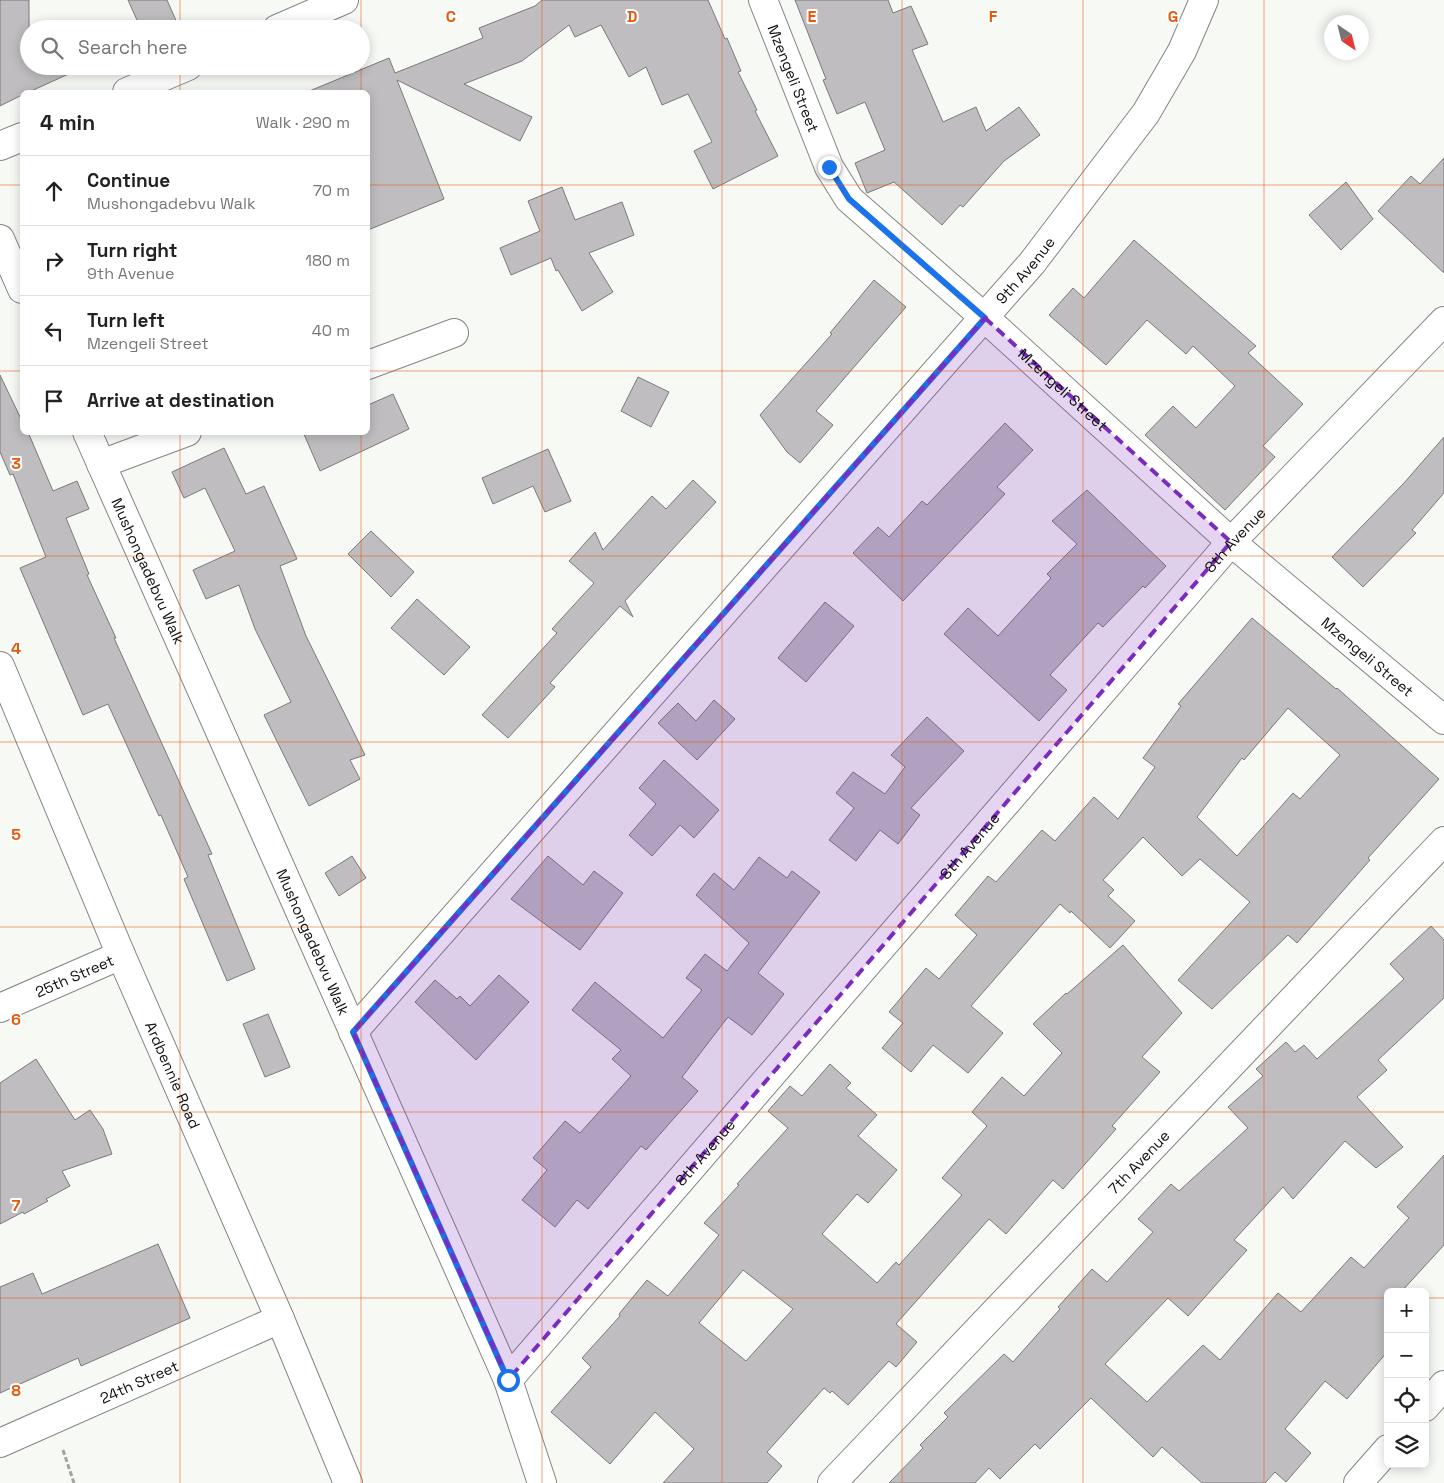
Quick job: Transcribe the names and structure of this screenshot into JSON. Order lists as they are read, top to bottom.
{
  "streets": {
    "street": [
      "Mzengeli Street",
      "9th Avenue",
      "8th Avenue",
      "Mushongadebvu Walk",
      "25th Street",
      "Ardbennie Road",
      "7th Avenue",
      "24th Street"
    ]
  },
  "crossings": [
    ["Mzengeli Street", "9th Avenue"],
    ["Mzengeli Street", "8th Avenue"],
    ["9th Avenue", "Mushongadebvu Walk"],
    ["8th Avenue", "Mushongadebvu Walk"],
    ["25th Street", "Ardbennie Road"],
    ["Ardbennie Road", "24th Street"]
  ],
  "north": "bottom right",
  "page": {
    "search": "Search here",
    "heading": ["4 min", "Walk · 290 m"],
    "list": [
      ["Continue", "Mushongadebvu Walk", "70 m"],
      ["Turn right", "9th Avenue", "180 m"],
      ["Turn left", "Mzengeli Street", "40 m"],
      "Arrive at destination"
    ],
    "map_buttons": ["+", "−"]
  },
  "grid": {
    "columns": [
      "C",
      "D",
      "E",
      "F",
      "G"
    ],
    "rows": [
      "3",
      "4",
      "5",
      "6",
      "7",
      "8"
    ]
  }
}
